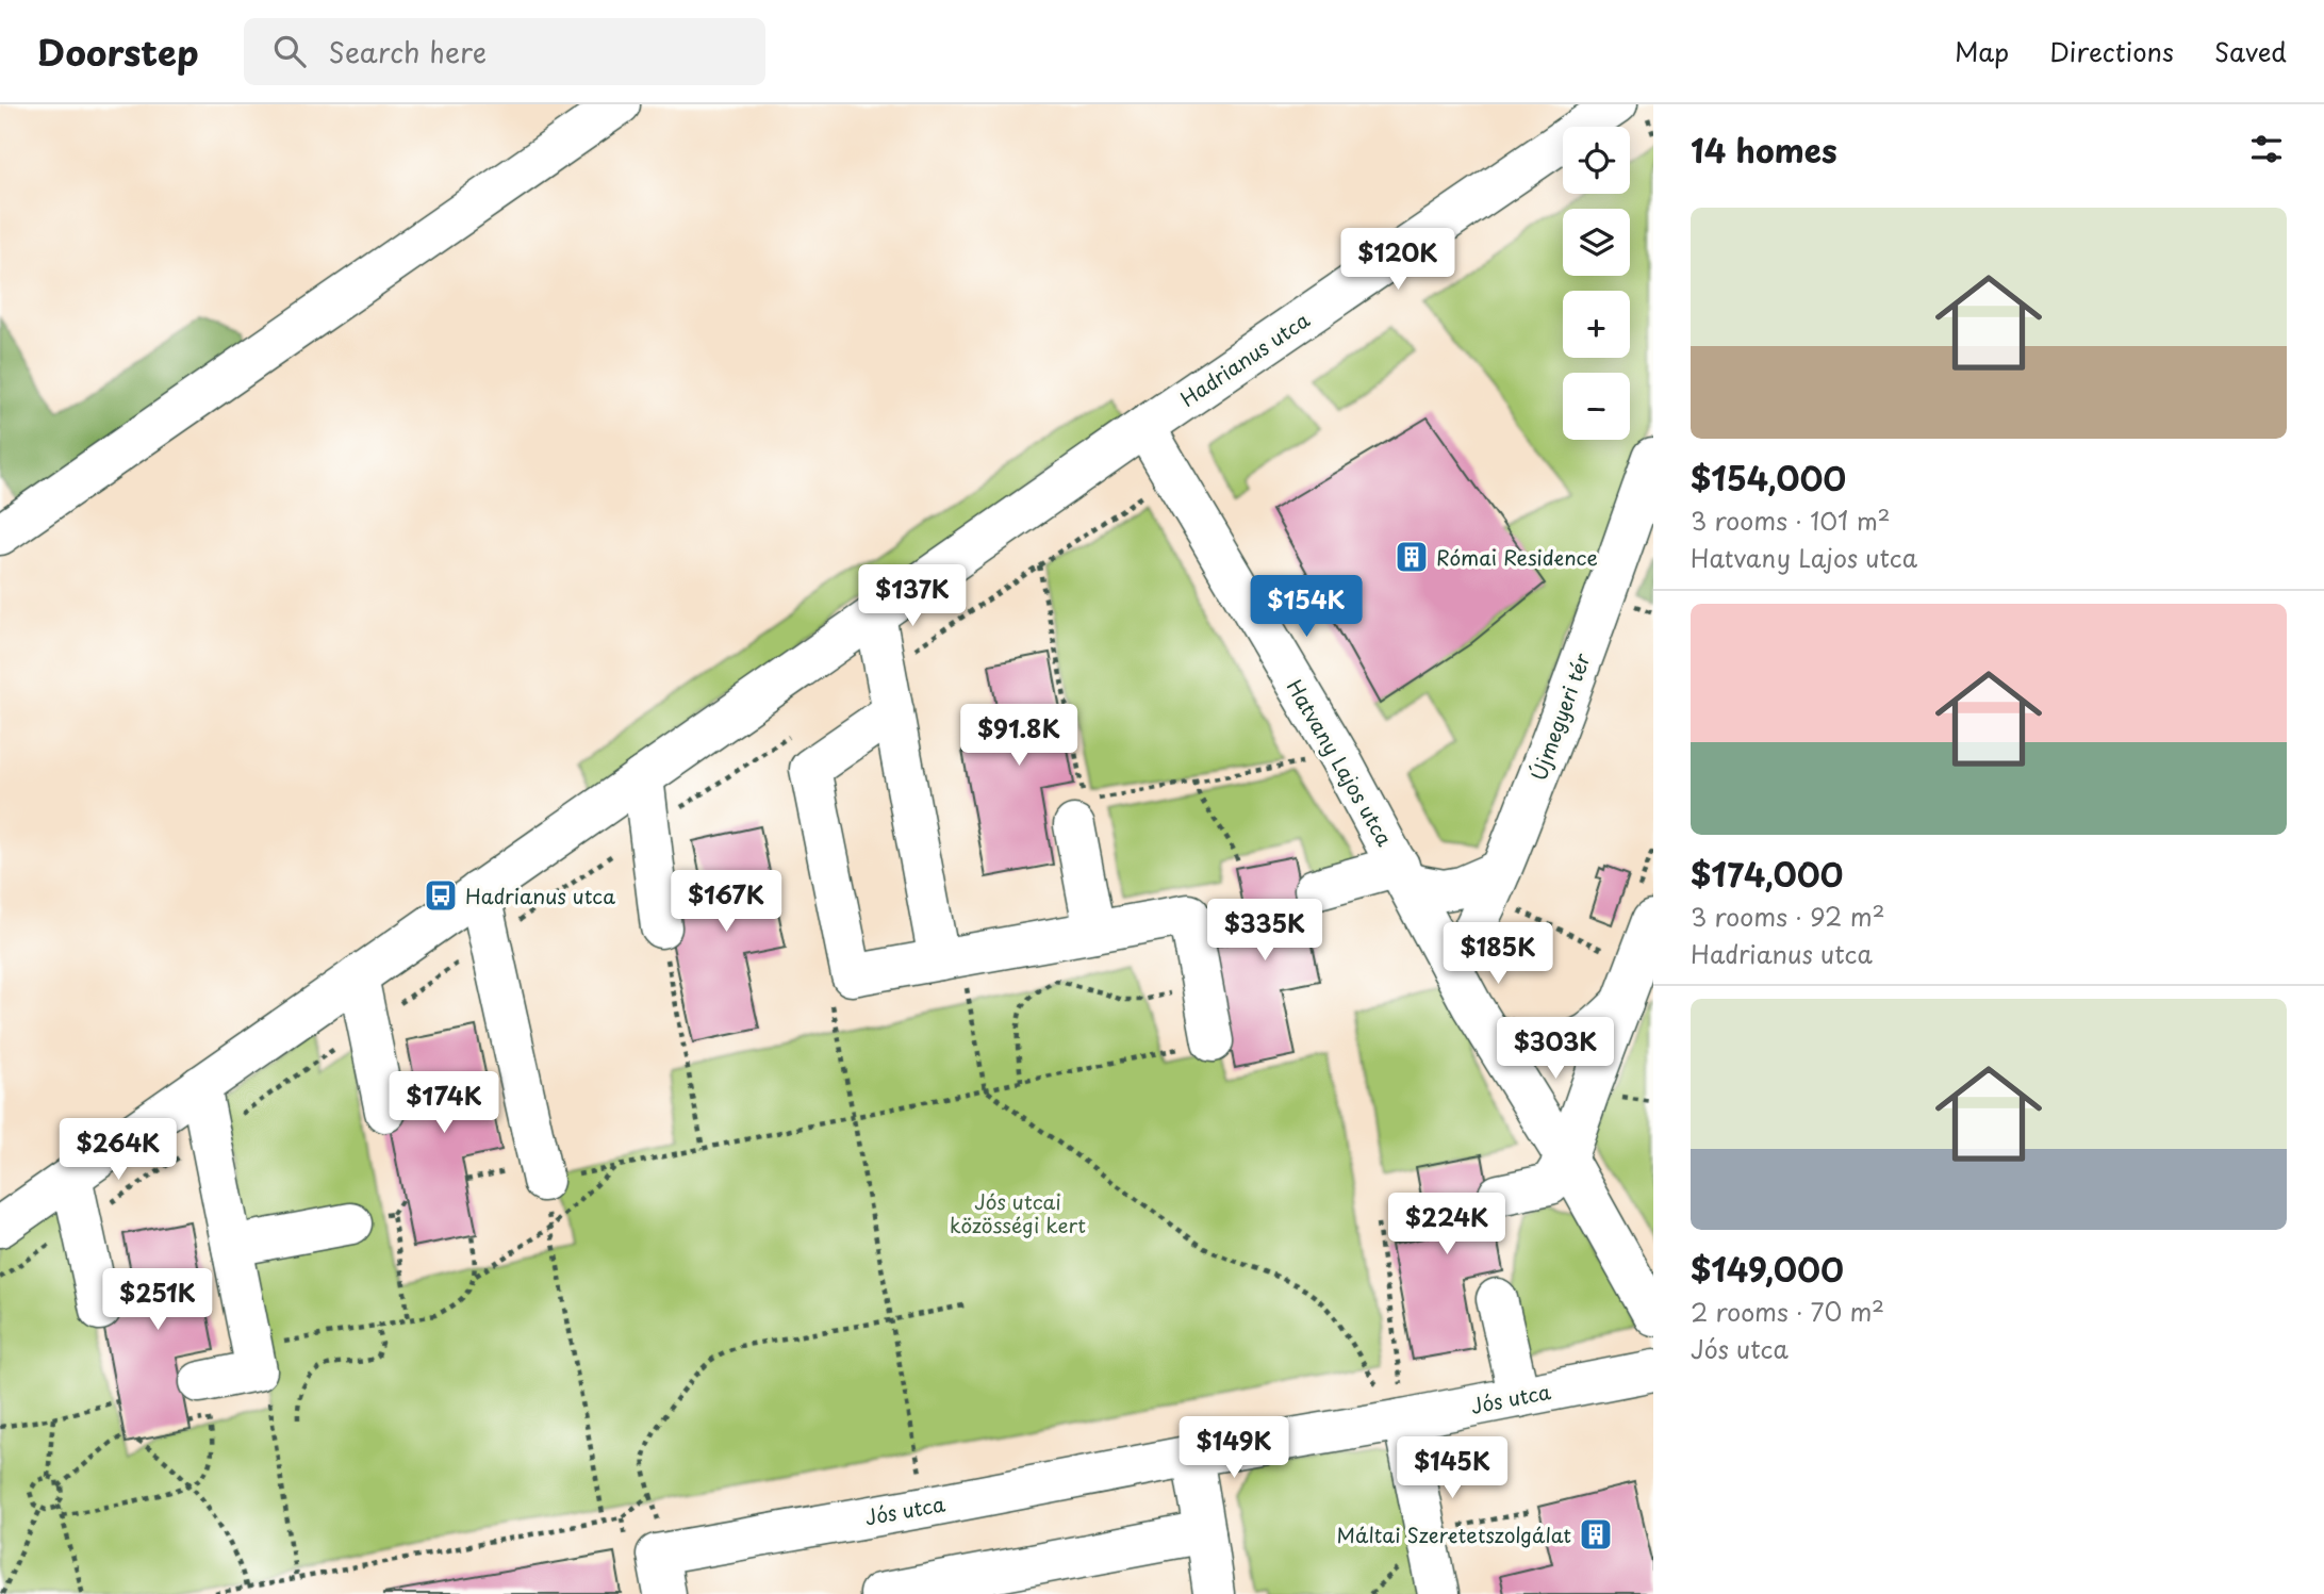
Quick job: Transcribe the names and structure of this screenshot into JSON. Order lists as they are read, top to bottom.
{
  "streets": {
    "street": [
      "Hadrianus utca",
      "Újmegyeri tér",
      "Hatvany Lajos utca",
      "Jós utca"
    ]
  },
  "crossings": [
    ["Hadrianus utca", "Hatvany Lajos utca"],
    ["Újmegyeri tér", "Hatvany Lajos utca"]
  ],
  "parks": ["Jós utcai közösségi kert"],
  "places": {
    "building": ["Római Residence", "Máltai Szeretetszolgálat"],
    "bus stop": ["Hadrianus utca"]
  },
  "page": {
    "header": "Doorstep",
    "search": "Search here",
    "nav": ["Map", "Directions", "Saved"],
    "heading": "14 homes",
    "map_buttons": ["+", "−"],
    "list": [
      {
        "name": "$154,000",
        "note": "3 rooms · 101 m² · Hatvany Lajos utca"
      },
      {
        "name": "$174,000",
        "note": "3 rooms · 92 m² · Hadrianus utca"
      },
      {
        "name": "$149,000",
        "note": "2 rooms · 70 m² · Jós utca"
      }
    ],
    "price": [
      "$120K",
      "$137K",
      "$154K",
      "$91.8K",
      "$167K",
      "$335K",
      "$185K",
      "$303K",
      "$174K",
      "$264K",
      "$224K",
      "$251K",
      "$149K",
      "$145K"
    ]
  }
}
